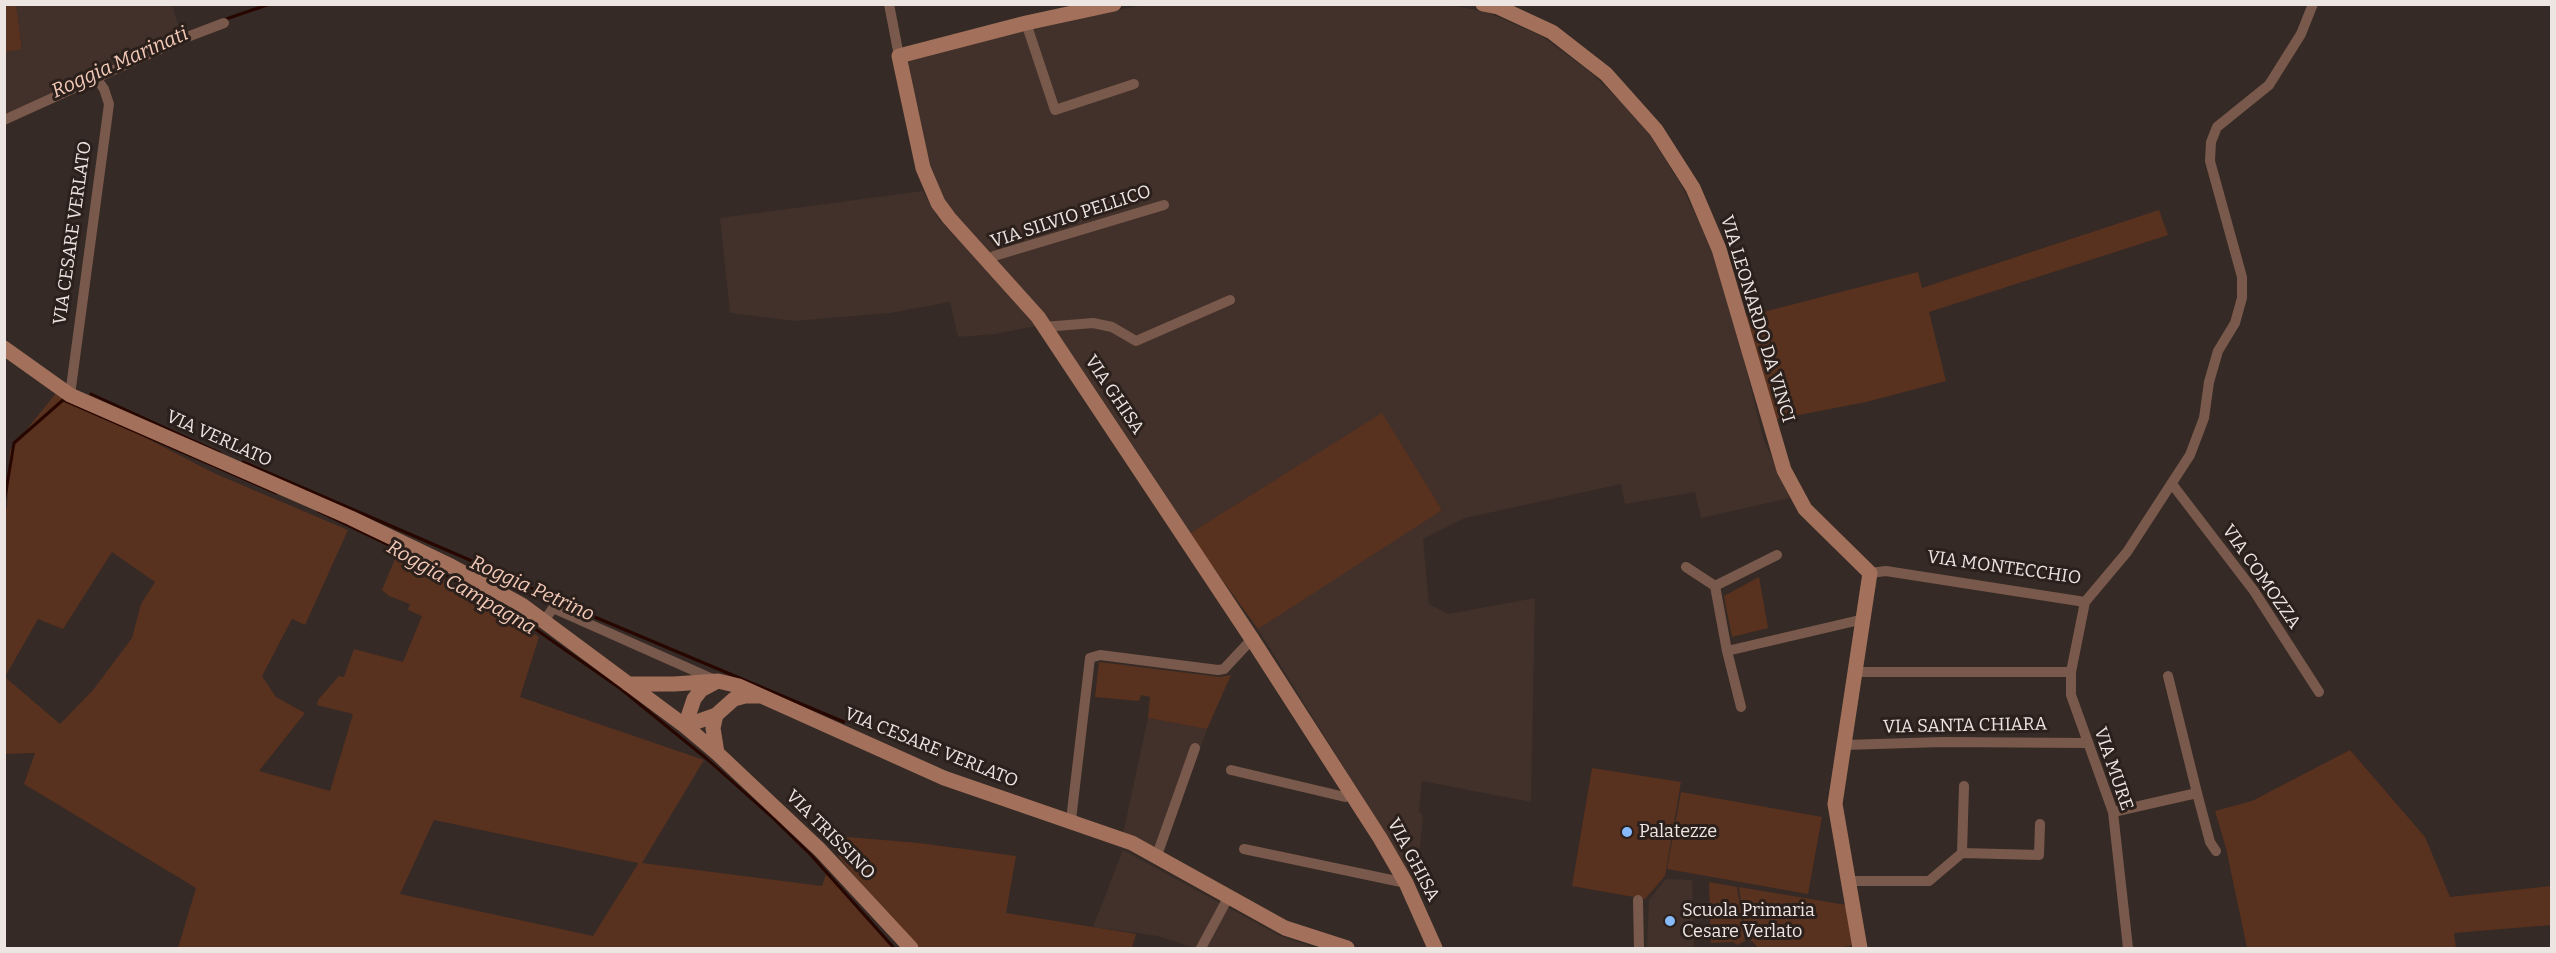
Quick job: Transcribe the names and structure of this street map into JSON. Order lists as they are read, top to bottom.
{
  "streets": {
    "street": [
      "VIA SILVIO PELLICO",
      "VIA CESARE VERLATO",
      "VIA LEONARDO DA VINCI",
      "VIA GHISA",
      "VIA VERLATO",
      "VIA MONTECCHIO",
      "VIA COMOZZA",
      "VIA SANTA CHIARA",
      "VIA MURE",
      "VIA TRISSINO"
    ]
  },
  "crossings": [
    ["VIA SILVIO PELLICO", "VIA GHISA"],
    ["VIA CESARE VERLATO", "VIA VERLATO"],
    ["VIA LEONARDO DA VINCI", "VIA MONTECCHIO"],
    ["VIA MONTECCHIO", "VIA COMOZZA"],
    ["VIA MONTECCHIO", "VIA MURE"],
    ["VIA SANTA CHIARA", "VIA MURE"]
  ],
  "water": ["Roggia Marinati", "Roggia Campagna", "Roggia Petrino"],
  "places": ["Palatezze", "Scuola Primaria Cesare Verlato"]
}
